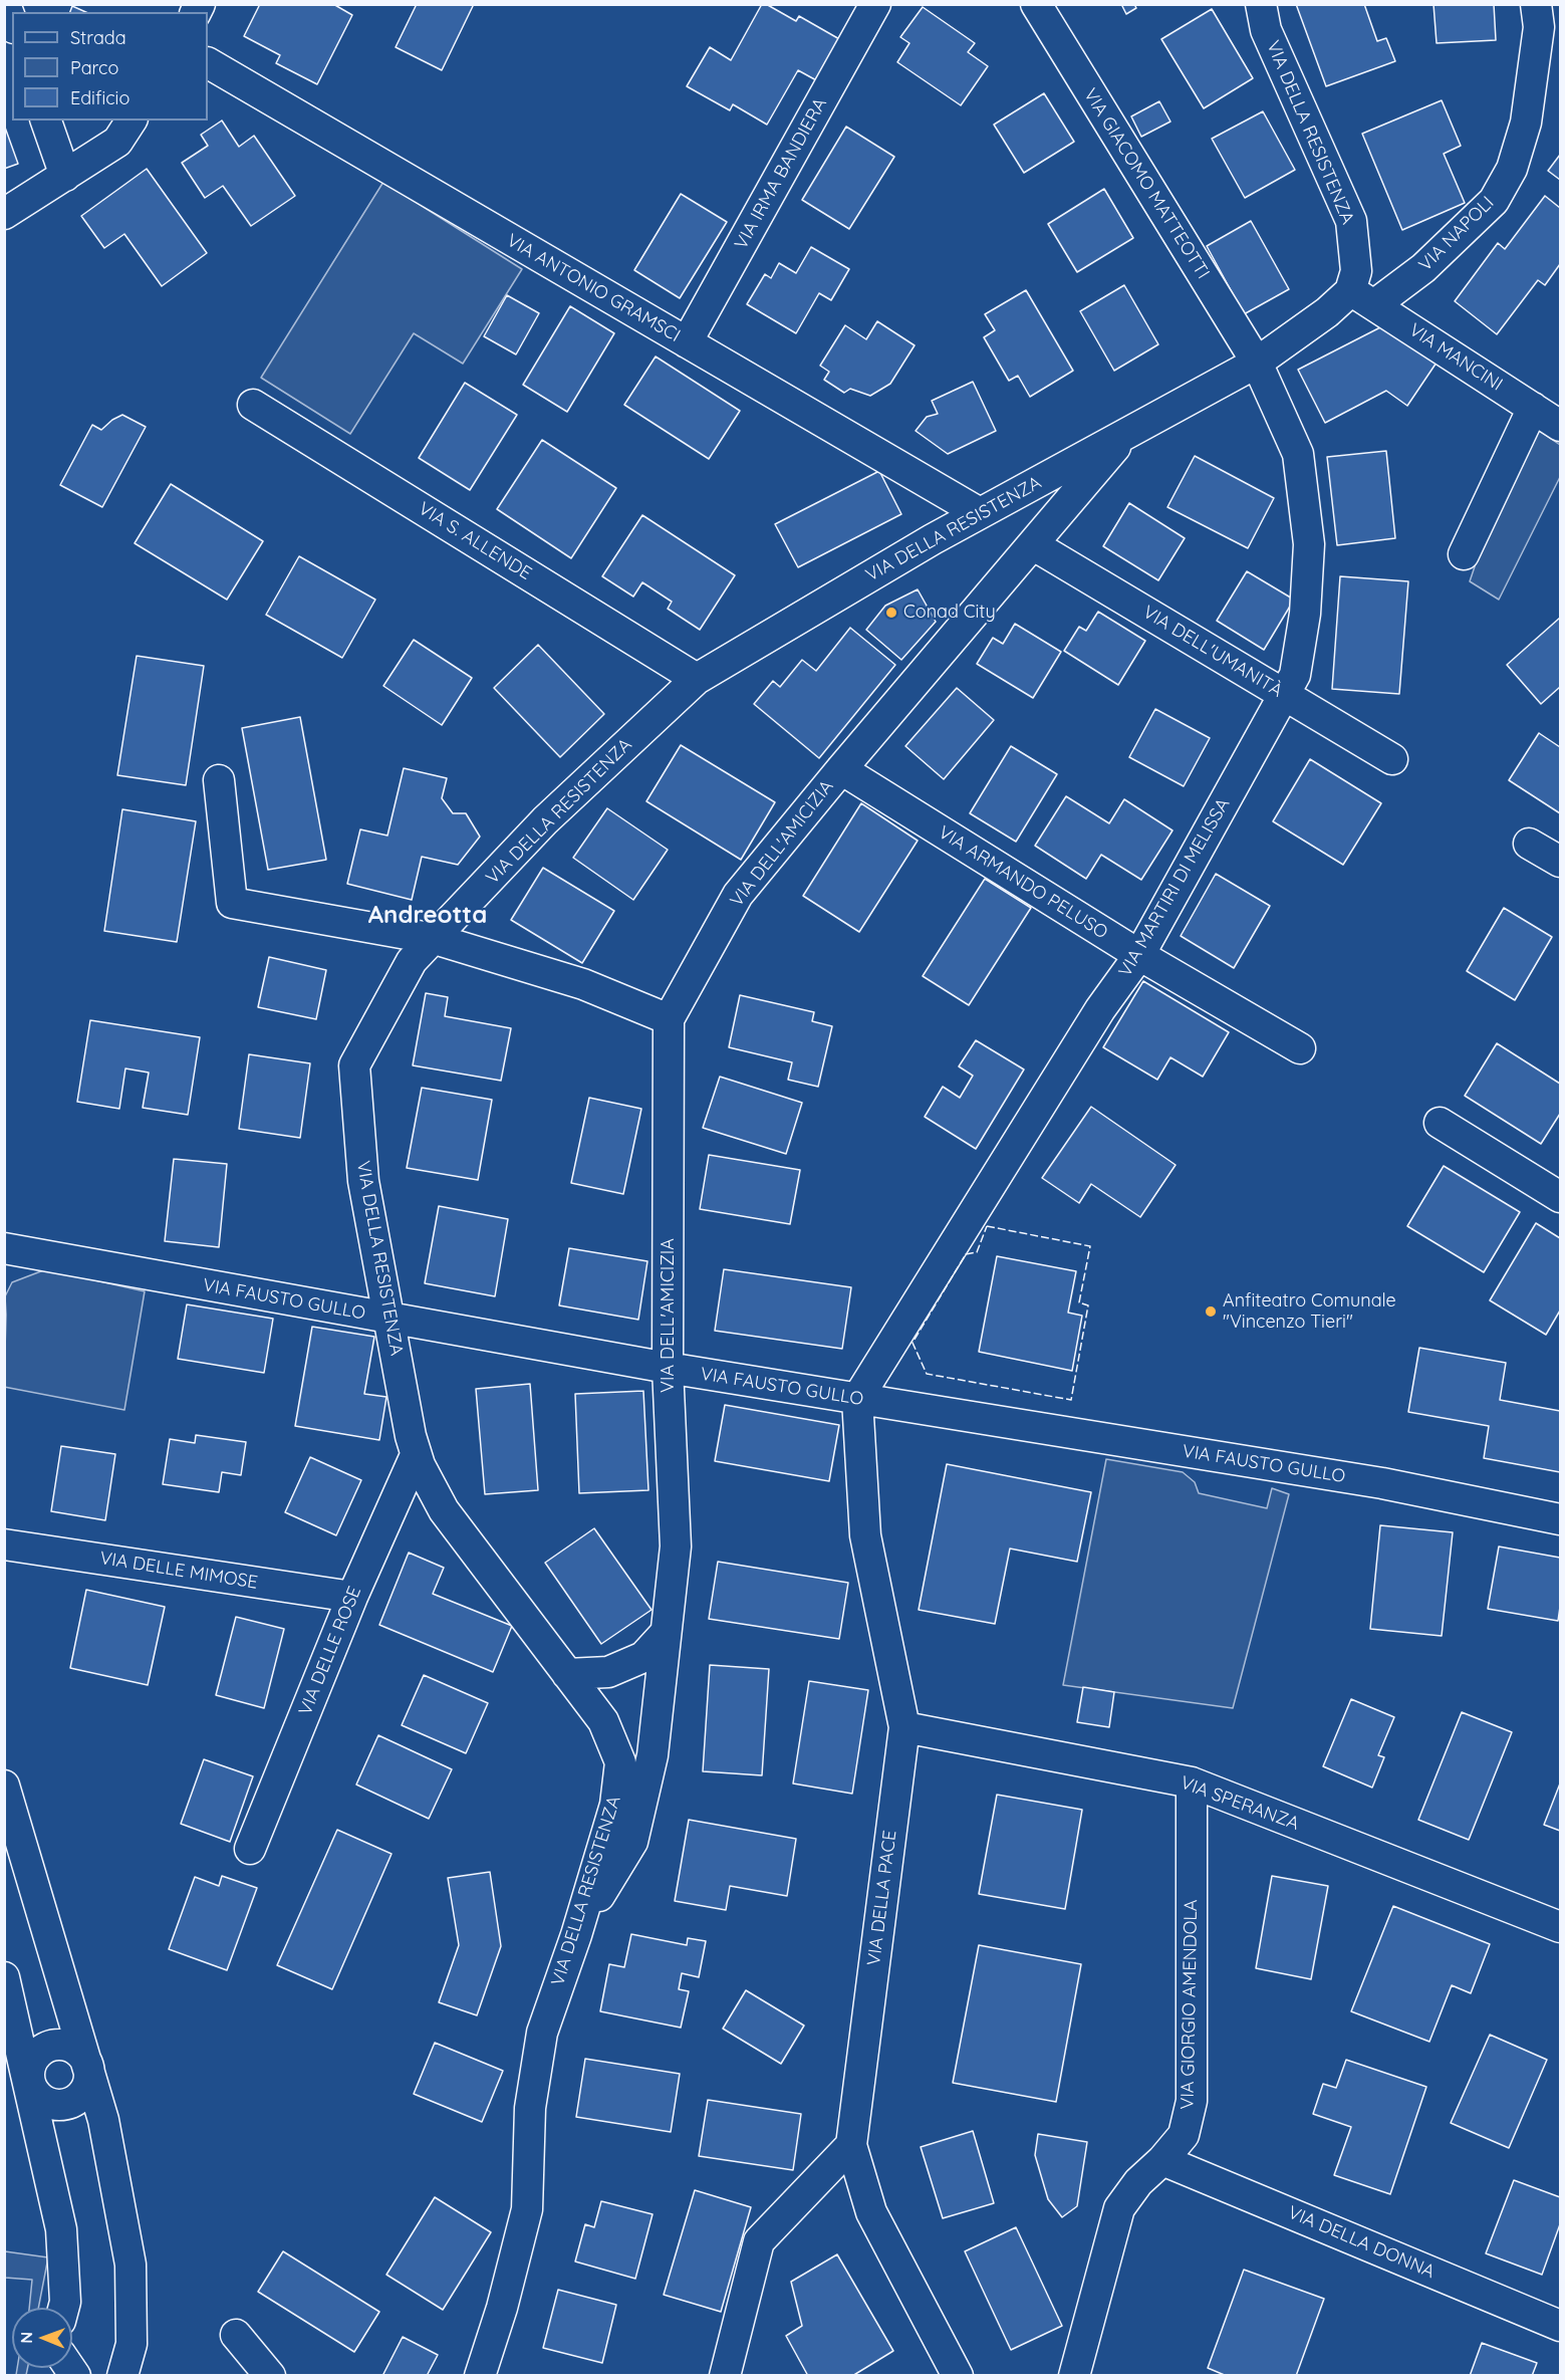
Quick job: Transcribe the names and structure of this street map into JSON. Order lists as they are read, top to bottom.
{
  "streets": {
    "street": [
      "VIA DELLA RESISTENZA",
      "VIA IRMA BANDIERA",
      "VIA GIACOMO MATTEOTTI",
      "VIA NAPOLI",
      "VIA ANTONIO GRAMSCI",
      "VIA MANCINI",
      "VIA S. ALLENDE",
      "VIA DELL'UMANITÀ",
      "VIA DELL'AMICIZIA",
      "VIA ARMANDO PELUSO",
      "VIA MARTIRI DI MELISSA",
      "VIA FAUSTO GULLO",
      "VIA DELLE MIMOSE",
      "VIA DELLE ROSE",
      "VIA SPERANZA",
      "VIA DELLA PACE",
      "VIA GIORGIO AMENDOLA",
      "VIA DELLA DONNA"
    ]
  },
  "crossings": [
    ["VIA DELLA RESISTENZA", "VIA GIACOMO MATTEOTTI"],
    ["VIA DELLA RESISTENZA", "VIA NAPOLI"],
    ["VIA DELLA RESISTENZA", "VIA ANTONIO GRAMSCI"],
    ["VIA DELLA RESISTENZA", "VIA MANCINI"],
    ["VIA DELLA RESISTENZA", "VIA S. ALLENDE"],
    ["VIA DELLA RESISTENZA", "VIA DELL'AMICIZIA"],
    ["VIA DELLA RESISTENZA", "VIA MARTIRI DI MELISSA"],
    ["VIA DELLA RESISTENZA", "VIA FAUSTO GULLO"],
    ["VIA DELLA RESISTENZA", "VIA DELLE ROSE"],
    ["VIA IRMA BANDIERA", "VIA ANTONIO GRAMSCI"],
    ["VIA GIACOMO MATTEOTTI", "VIA MARTIRI DI MELISSA"],
    ["VIA NAPOLI", "VIA MANCINI"],
    ["VIA DELL'UMANITÀ", "VIA DELL'AMICIZIA"],
    ["VIA DELL'UMANITÀ", "VIA MARTIRI DI MELISSA"],
    ["VIA DELL'AMICIZIA", "VIA ARMANDO PELUSO"],
    ["VIA DELL'AMICIZIA", "VIA FAUSTO GULLO"],
    ["VIA ARMANDO PELUSO", "VIA MARTIRI DI MELISSA"],
    ["VIA MARTIRI DI MELISSA", "VIA FAUSTO GULLO"],
    ["VIA MARTIRI DI MELISSA", "VIA DELLA PACE"],
    ["VIA FAUSTO GULLO", "VIA DELLA PACE"],
    ["VIA DELLE MIMOSE", "VIA DELLE ROSE"],
    ["VIA SPERANZA", "VIA DELLA PACE"],
    ["VIA SPERANZA", "VIA GIORGIO AMENDOLA"],
    ["VIA GIORGIO AMENDOLA", "VIA DELLA DONNA"]
  ],
  "districts": ["Andreotta"],
  "places": ["Conad City", "Anfiteatro Comunale \"Vincenzo Tieri\""],
  "legend": ["Strada", "Parco", "Edificio"],
  "north": "left"
}
